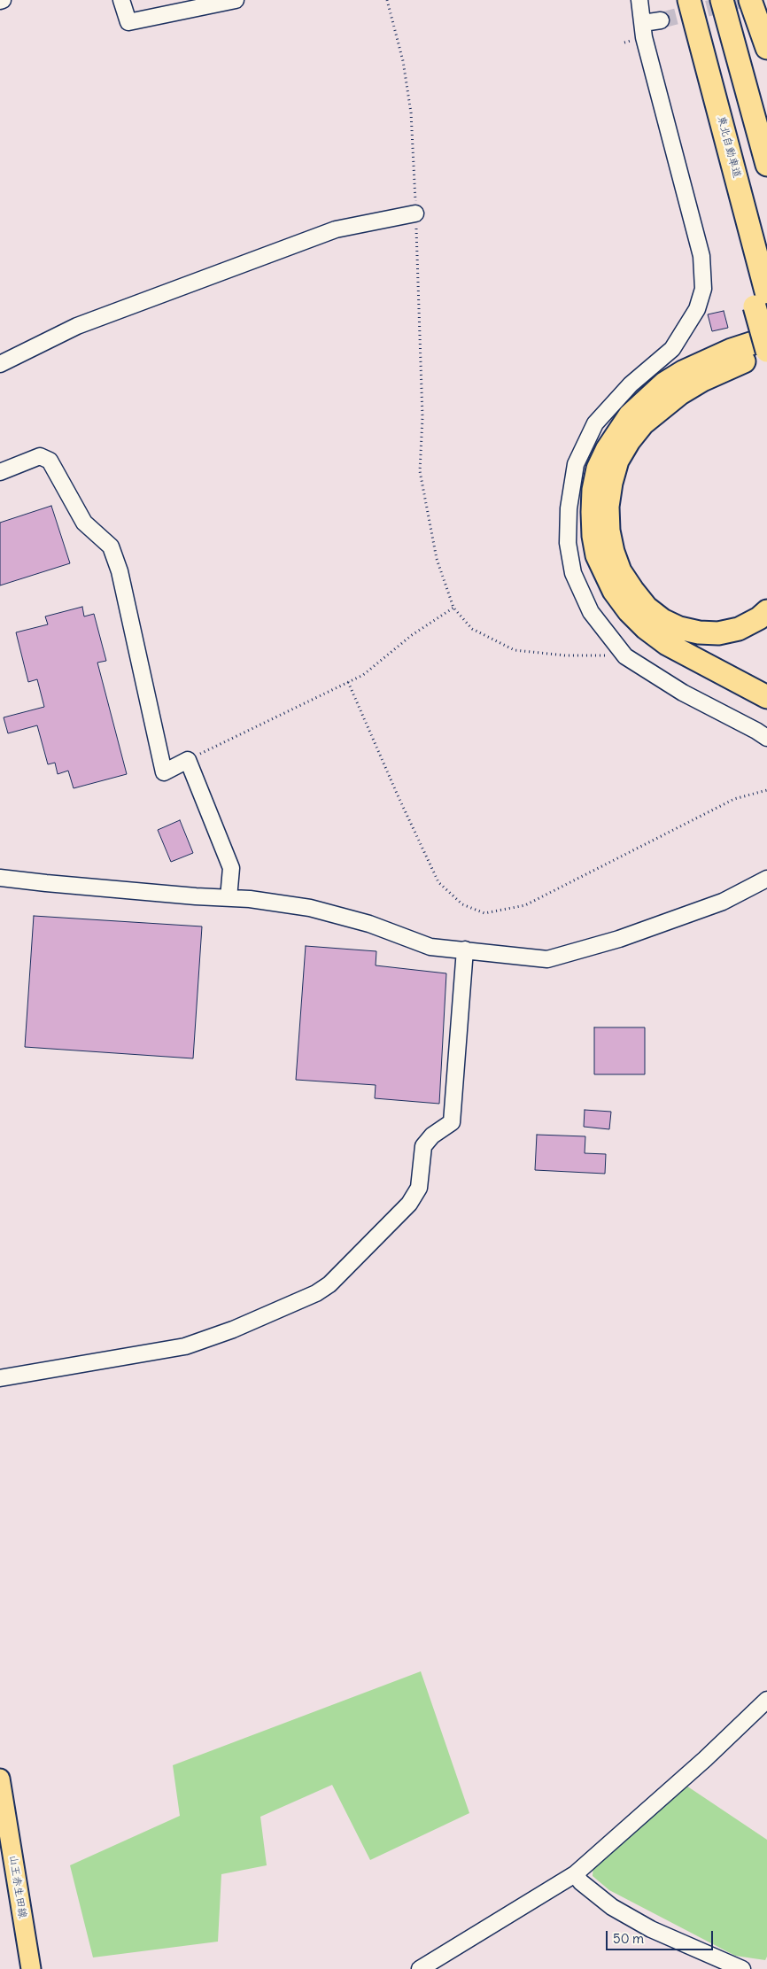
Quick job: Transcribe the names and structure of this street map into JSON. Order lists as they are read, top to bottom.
{
  "streets": {
    "main road": ["山王赤生田線"]
  },
  "scale_bar": "50 m"
}
